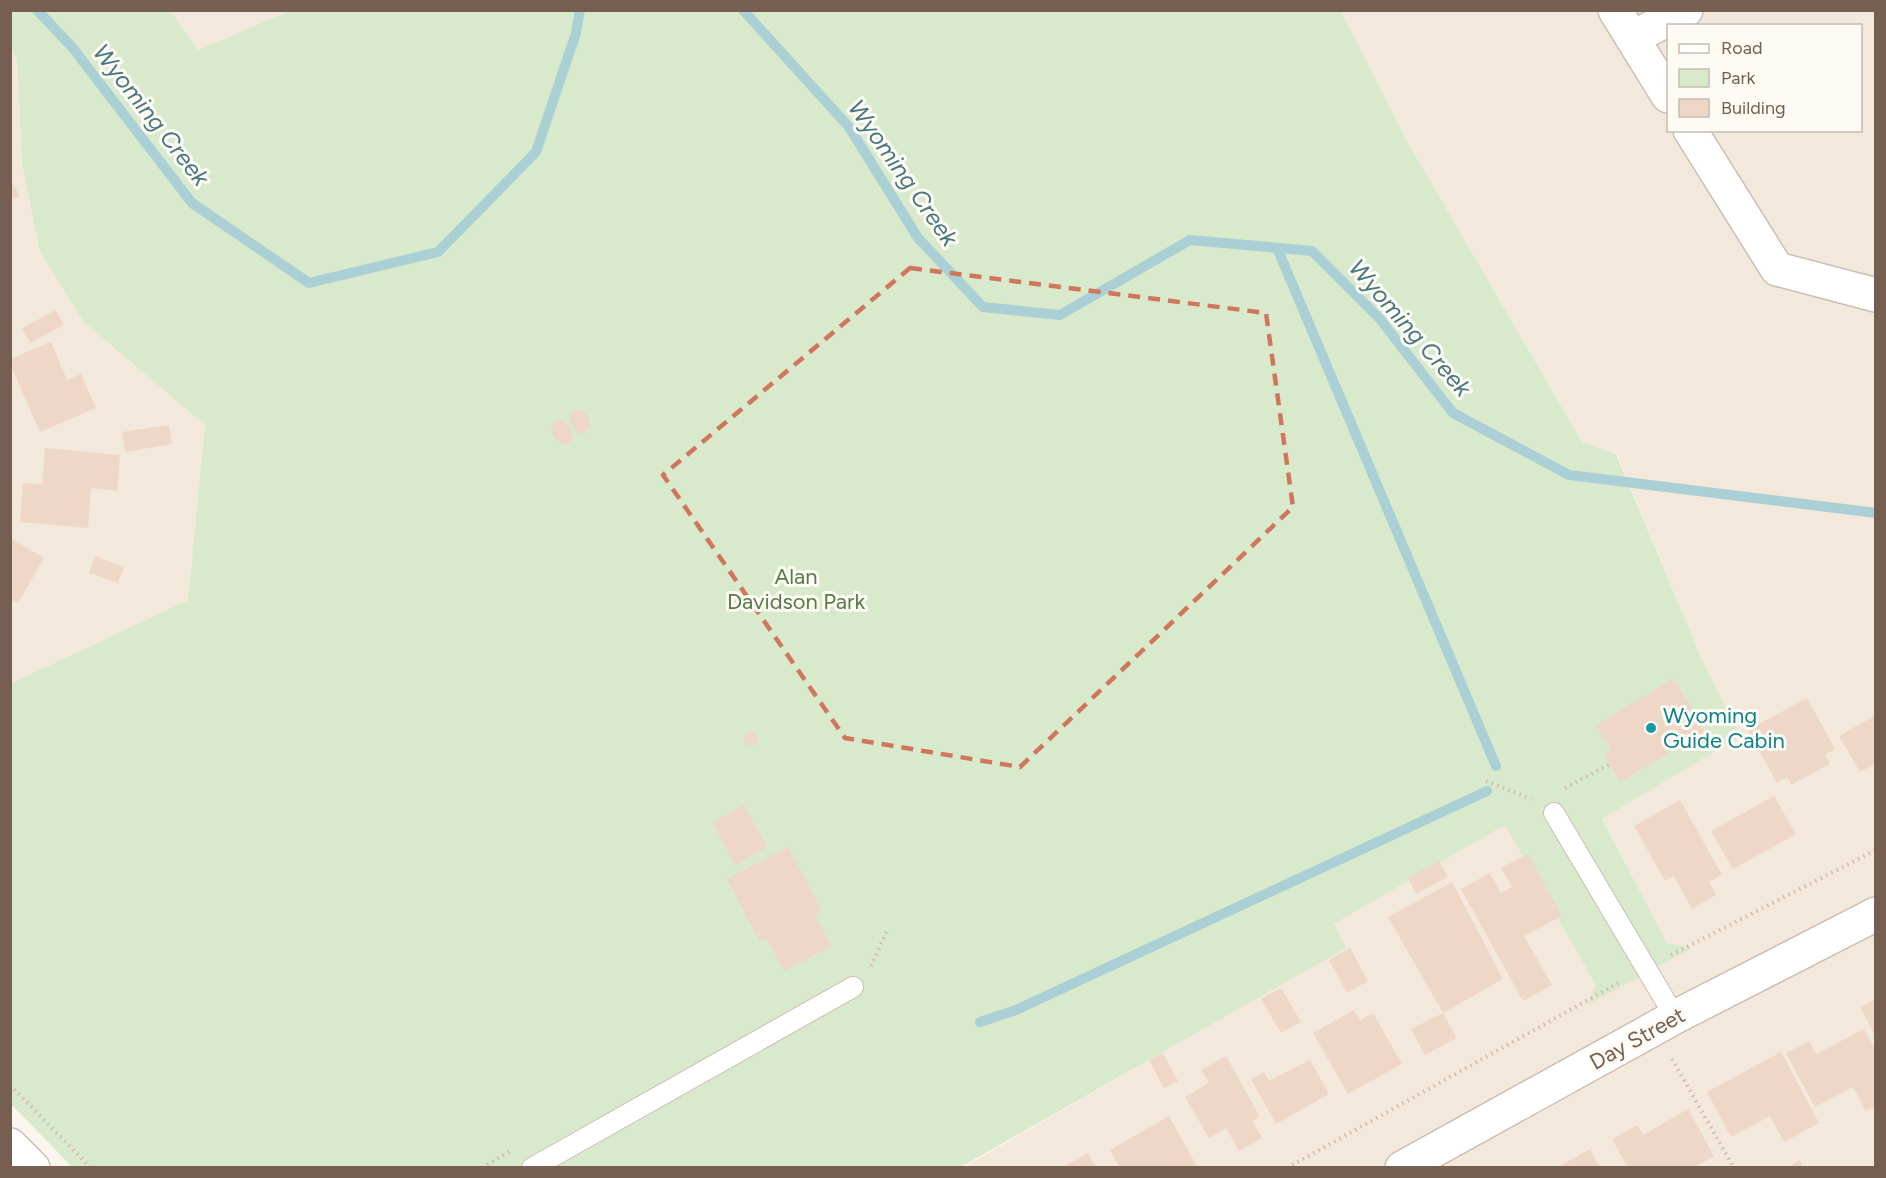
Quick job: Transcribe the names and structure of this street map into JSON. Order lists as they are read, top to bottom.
{
  "streets": {
    "street": ["Day Street"]
  },
  "water": ["Wyoming Creek"],
  "parks": ["Alan Davidson Park"],
  "places": ["Wyoming Guide Cabin"],
  "legend": ["Road", "Park", "Building"]
}
